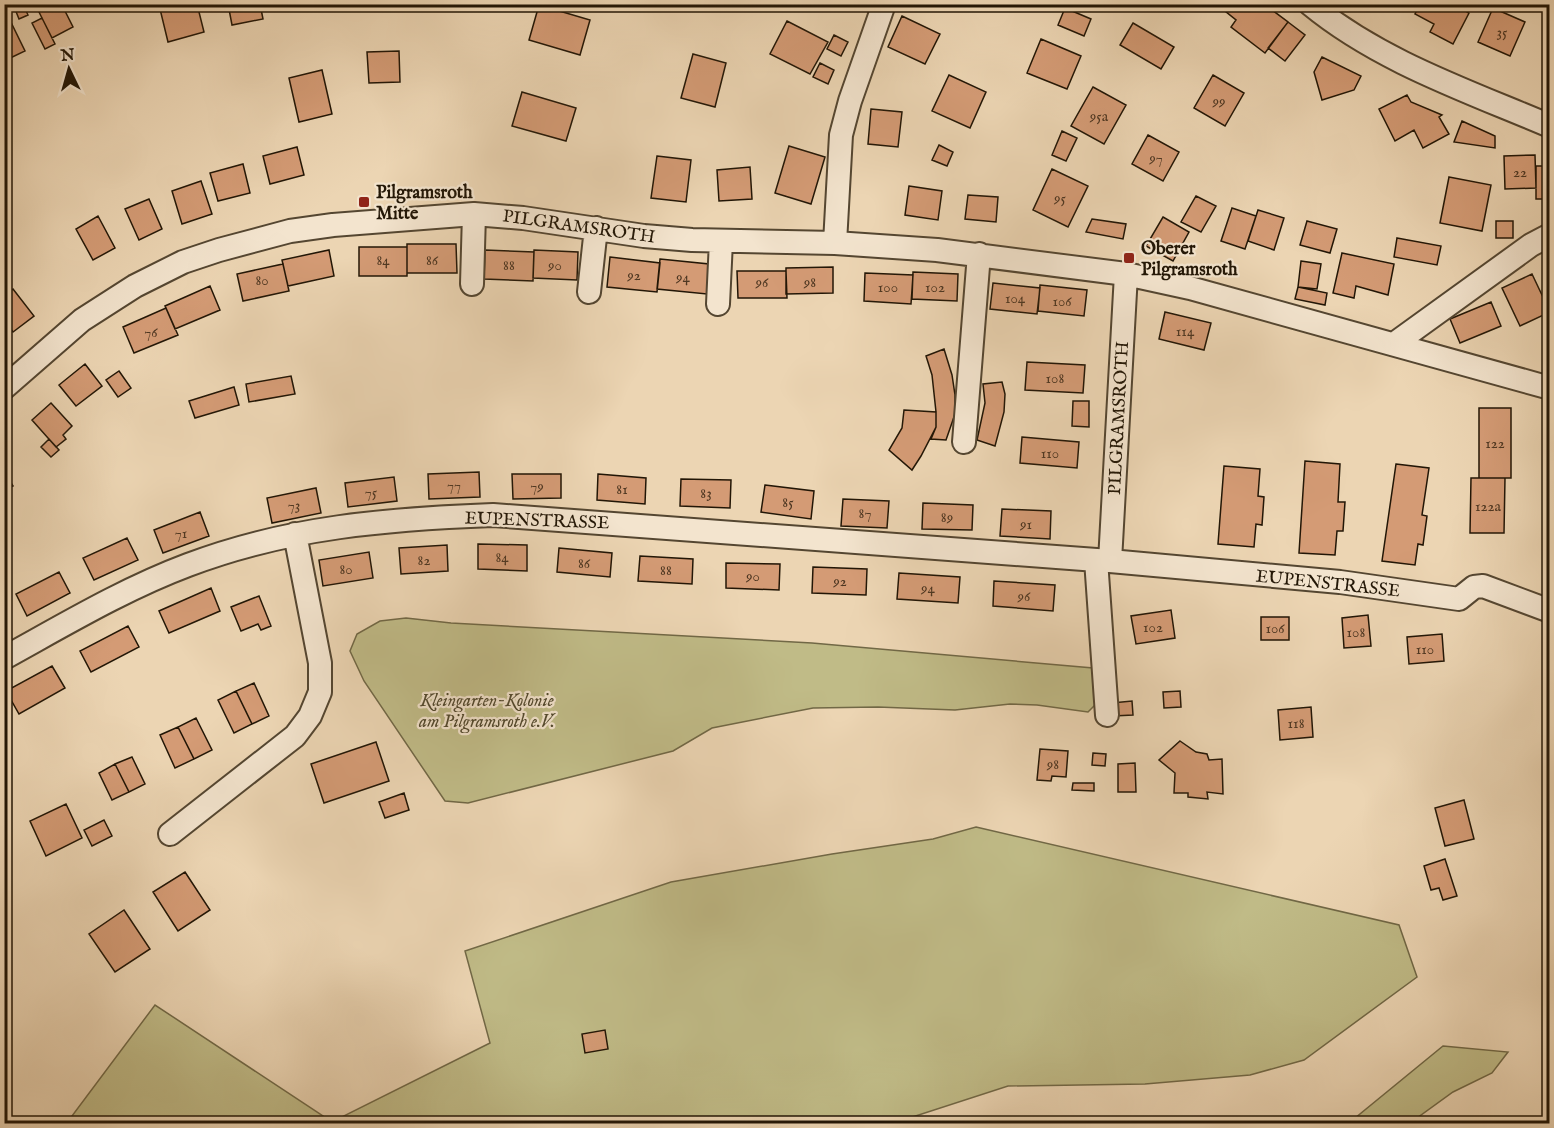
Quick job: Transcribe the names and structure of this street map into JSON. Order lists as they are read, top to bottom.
{
  "streets": {
    "street": ["PILGRAMSROTH", "EUPENSTRASSE"]
  },
  "crossings": [
    ["PILGRAMSROTH", "EUPENSTRASSE"]
  ],
  "parks": ["Kleingarten-Kolonie am Pilgramsroth e.V."],
  "places": {
    "transit": ["Pilgramsroth Mitte", "Oberer Pilgramsroth"]
  },
  "house_numbers": [
    "35",
    "99",
    "95a",
    "97",
    "22",
    "95",
    "84",
    "86",
    "88",
    "90",
    "92",
    "94",
    "80",
    "96",
    "98",
    "100",
    "102",
    "104",
    "106",
    "114",
    "76",
    "108",
    "122",
    "110",
    "77",
    "79",
    "81",
    "75",
    "83",
    "85",
    "73",
    "122a",
    "87",
    "89",
    "91",
    "71",
    "84",
    "82",
    "86",
    "80",
    "88",
    "90",
    "92",
    "94",
    "96",
    "102",
    "106",
    "108",
    "110",
    "118",
    "98"
  ],
  "north": "top"
}
